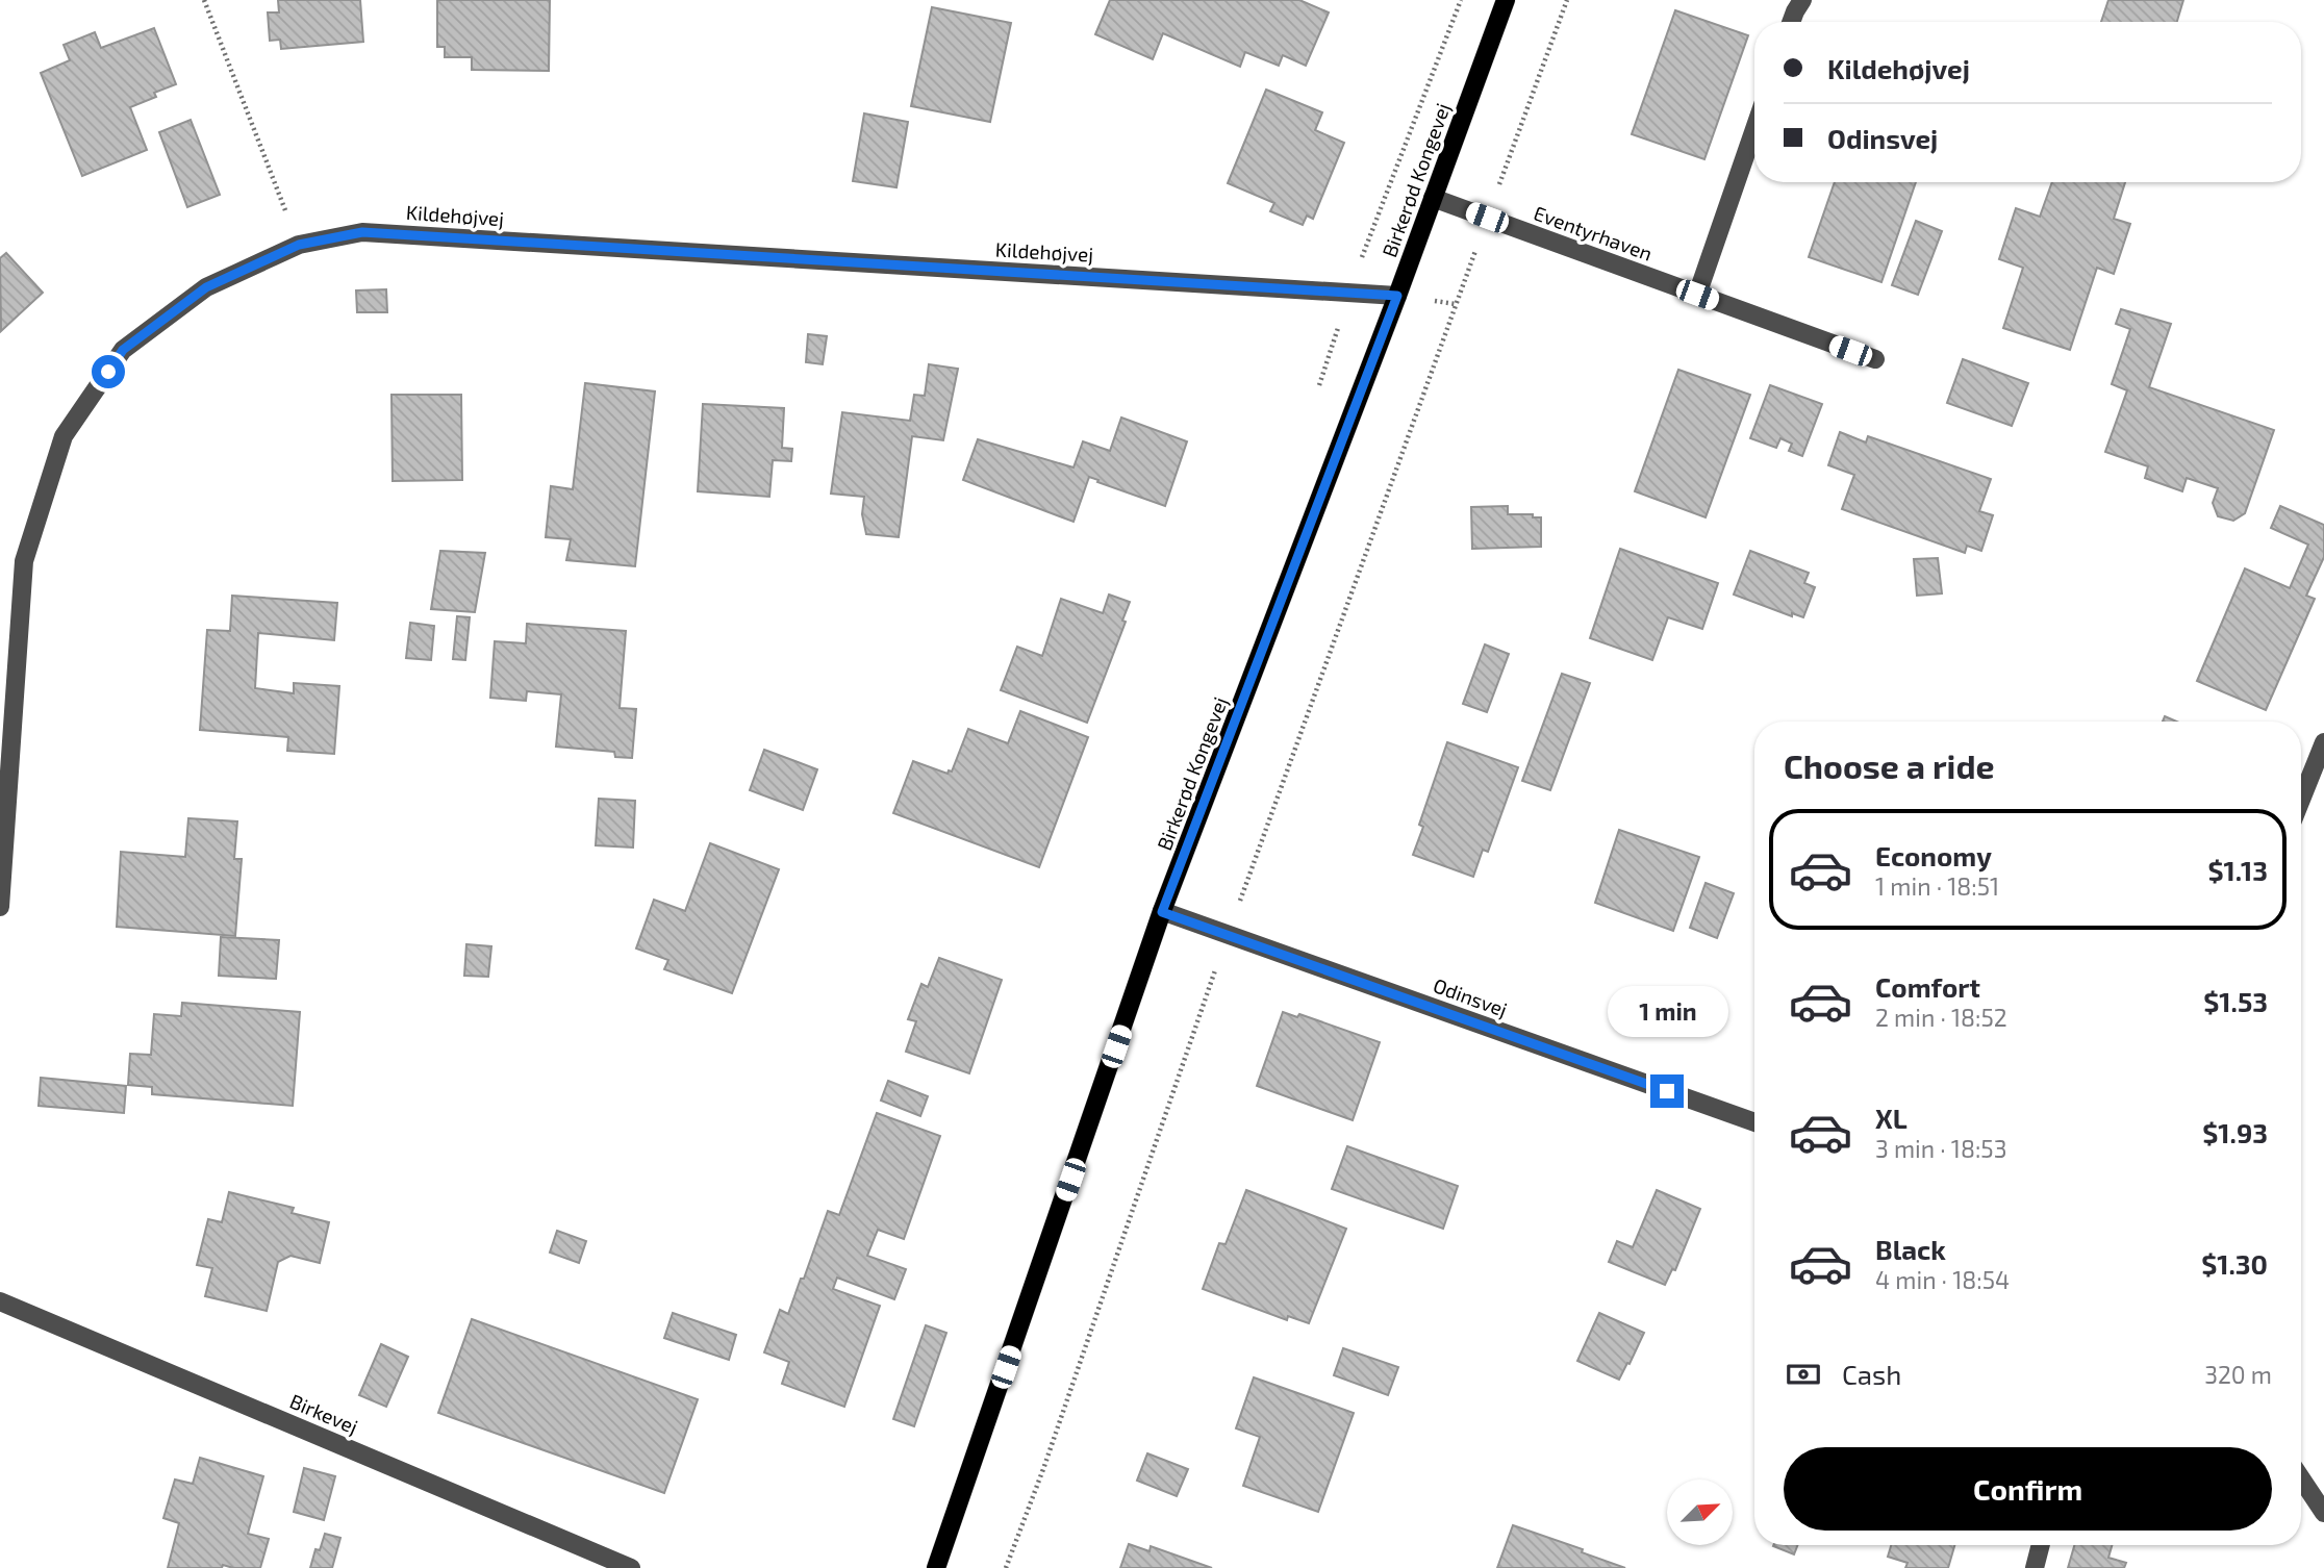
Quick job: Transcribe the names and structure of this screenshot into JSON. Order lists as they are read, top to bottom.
{
  "streets": {
    "main road": ["Birkerød Kongevej"],
    "street": [
      "Kildehøjvej",
      "Eventyrhaven",
      "Odinsvej",
      "Birkevej"
    ]
  },
  "crossings": [
    ["Birkerød Kongevej", "Kildehøjvej"],
    ["Birkerød Kongevej", "Eventyrhaven"],
    ["Birkerød Kongevej", "Odinsvej"]
  ],
  "north": "top right",
  "page": {
    "banner": ["Kildehøjvej", "Odinsvej"],
    "heading": "Choose a ride",
    "list": [
      {
        "name": "Economy",
        "note": "1 min · 18:51",
        "value": "$1.13"
      },
      {
        "name": "Comfort",
        "note": "2 min · 18:52",
        "value": "$1.53"
      },
      {
        "name": "XL",
        "note": "3 min · 18:53",
        "value": "$1.93"
      },
      {
        "name": "Black",
        "note": "4 min · 18:54",
        "value": "$1.30"
      }
    ],
    "bubble": "1 min",
    "pay": ["Cash", "320 m"],
    "buttons": "Confirm"
  }
}
